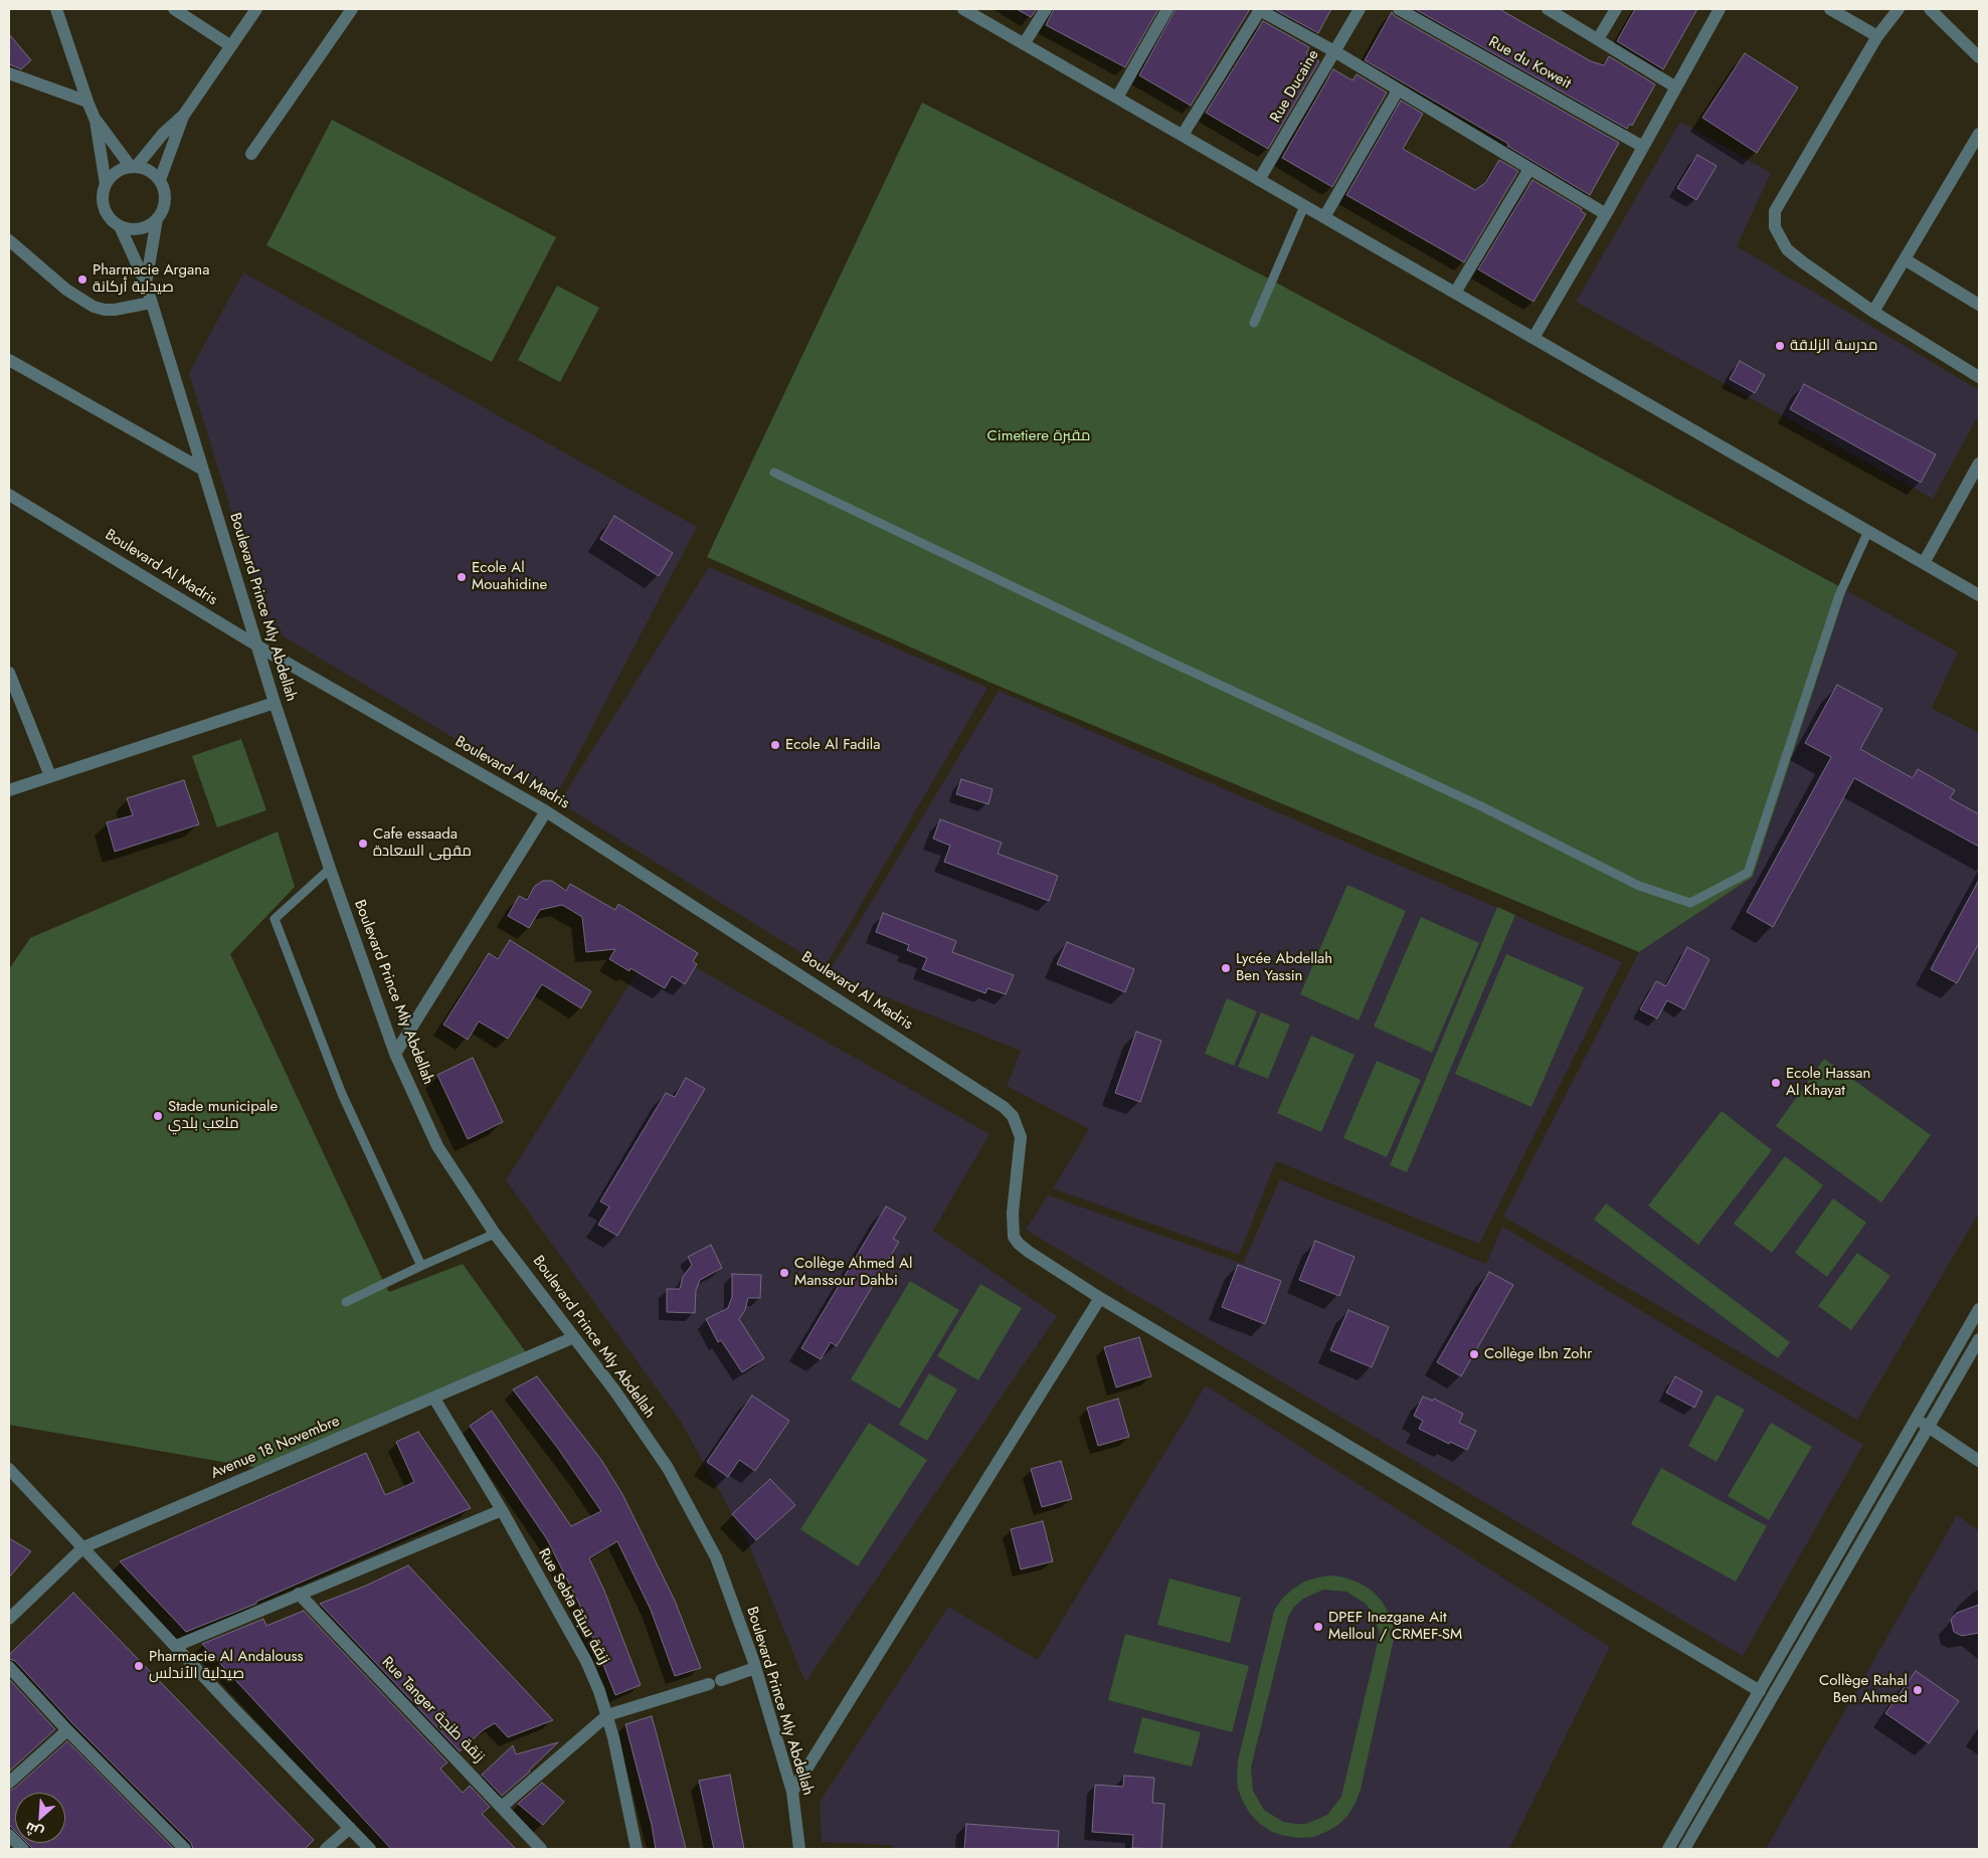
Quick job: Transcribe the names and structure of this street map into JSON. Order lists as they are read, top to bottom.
{
  "streets": {
    "street": [
      "Rue du Koweit",
      "Rue Ducaine",
      "Boulevard Al Madris",
      "Boulevard Prince Mly Abdellah",
      "Avenue 18 Novembre",
      "Rue Sebta زنقة سبتة",
      "Rue Tanger زنقة طنجة"
    ]
  },
  "crossings": [
    ["Boulevard Al Madris", "Boulevard Prince Mly Abdellah"],
    ["Boulevard Prince Mly Abdellah", "Avenue 18 Novembre"],
    ["Avenue 18 Novembre", "Rue Sebta زنقة سبتة"]
  ],
  "parks": ["Cimetiere مقبرة"],
  "places": [
    "Pharmacie Argana صيدلية أركانة",
    "مدرسة الزلاقة",
    "Ecole Al Mouahidine",
    "Ecole Al Fadila",
    "Cafe essaada مقهى السعادة",
    "Lycée Abdellah Ben Yassin",
    "Ecole Hassan Al Khayat",
    "Stade municipale ملعب بلدي",
    "Collège Ahmed Al Manssour Dahbi",
    "Collège Ibn Zohr",
    "DPEF Inezgane Ait Melloul / CRMEF-SM",
    "Pharmacie Al Andalouss صيدلية الأندلس",
    "Collège Rahal Ben Ahmed"
  ],
  "north": "bottom left"
}
